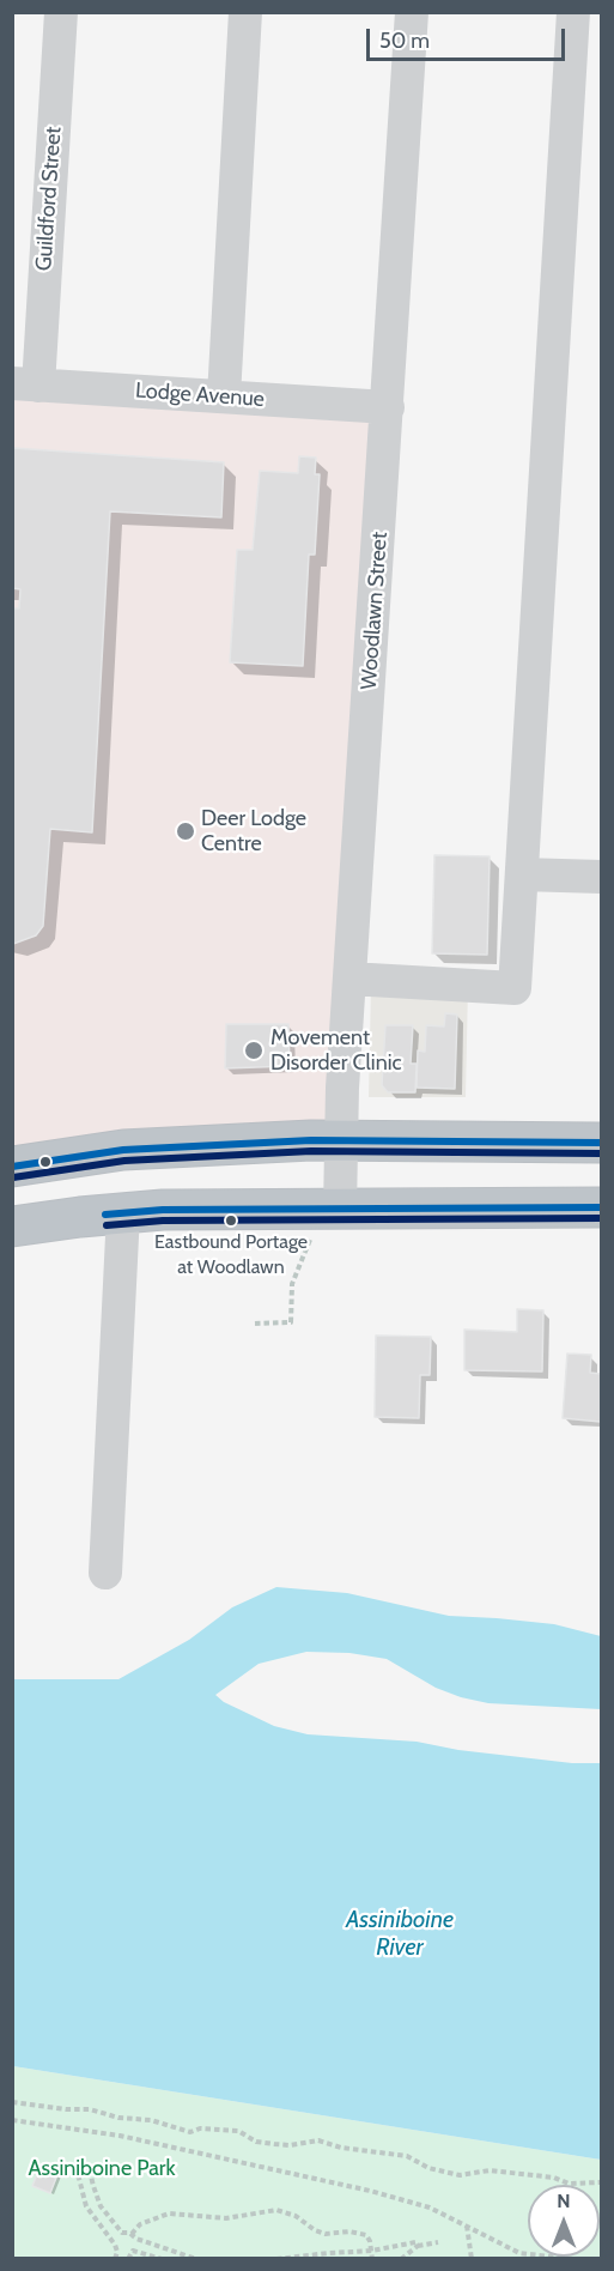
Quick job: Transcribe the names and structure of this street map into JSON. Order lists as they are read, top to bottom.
{
  "streets": {
    "street": ["Guildford Street", "Lodge Avenue", "Woodlawn Street"]
  },
  "crossings": [
    ["Guildford Street", "Lodge Avenue"],
    ["Lodge Avenue", "Woodlawn Street"]
  ],
  "water": ["Assiniboine River"],
  "parks": ["Assiniboine Park"],
  "places": ["Deer Lodge Centre", "Movement Disorder Clinic", "Eastbound Portage at Woodlawn"],
  "scale_bar": "50 m",
  "north": "top"
}
